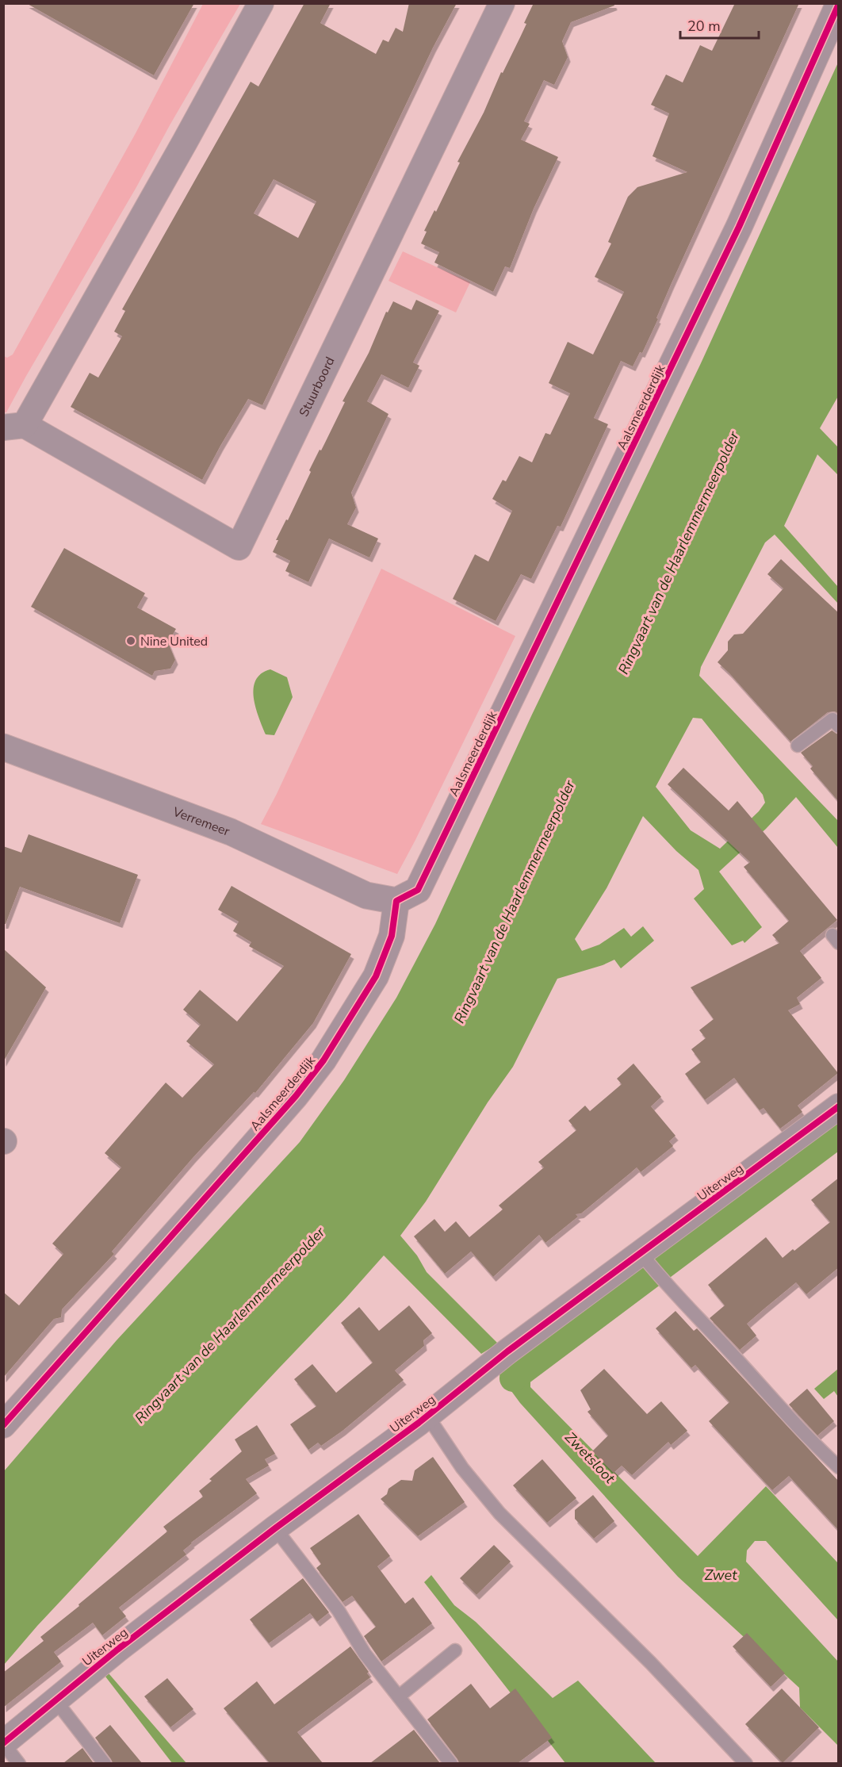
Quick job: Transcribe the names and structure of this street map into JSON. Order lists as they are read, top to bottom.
{
  "streets": {
    "street": [
      "Stuurboord",
      "Aalsmeerderdijk",
      "Verremeer",
      "Uiterweg"
    ]
  },
  "crossings": [
    ["Aalsmeerderdijk", "Verremeer"]
  ],
  "water": ["Ringvaart van de Haarlemmermeerpolder", "Zwetsloot", "Zwet"],
  "places": ["Nine United"],
  "scale_bar": "20 m"
}
